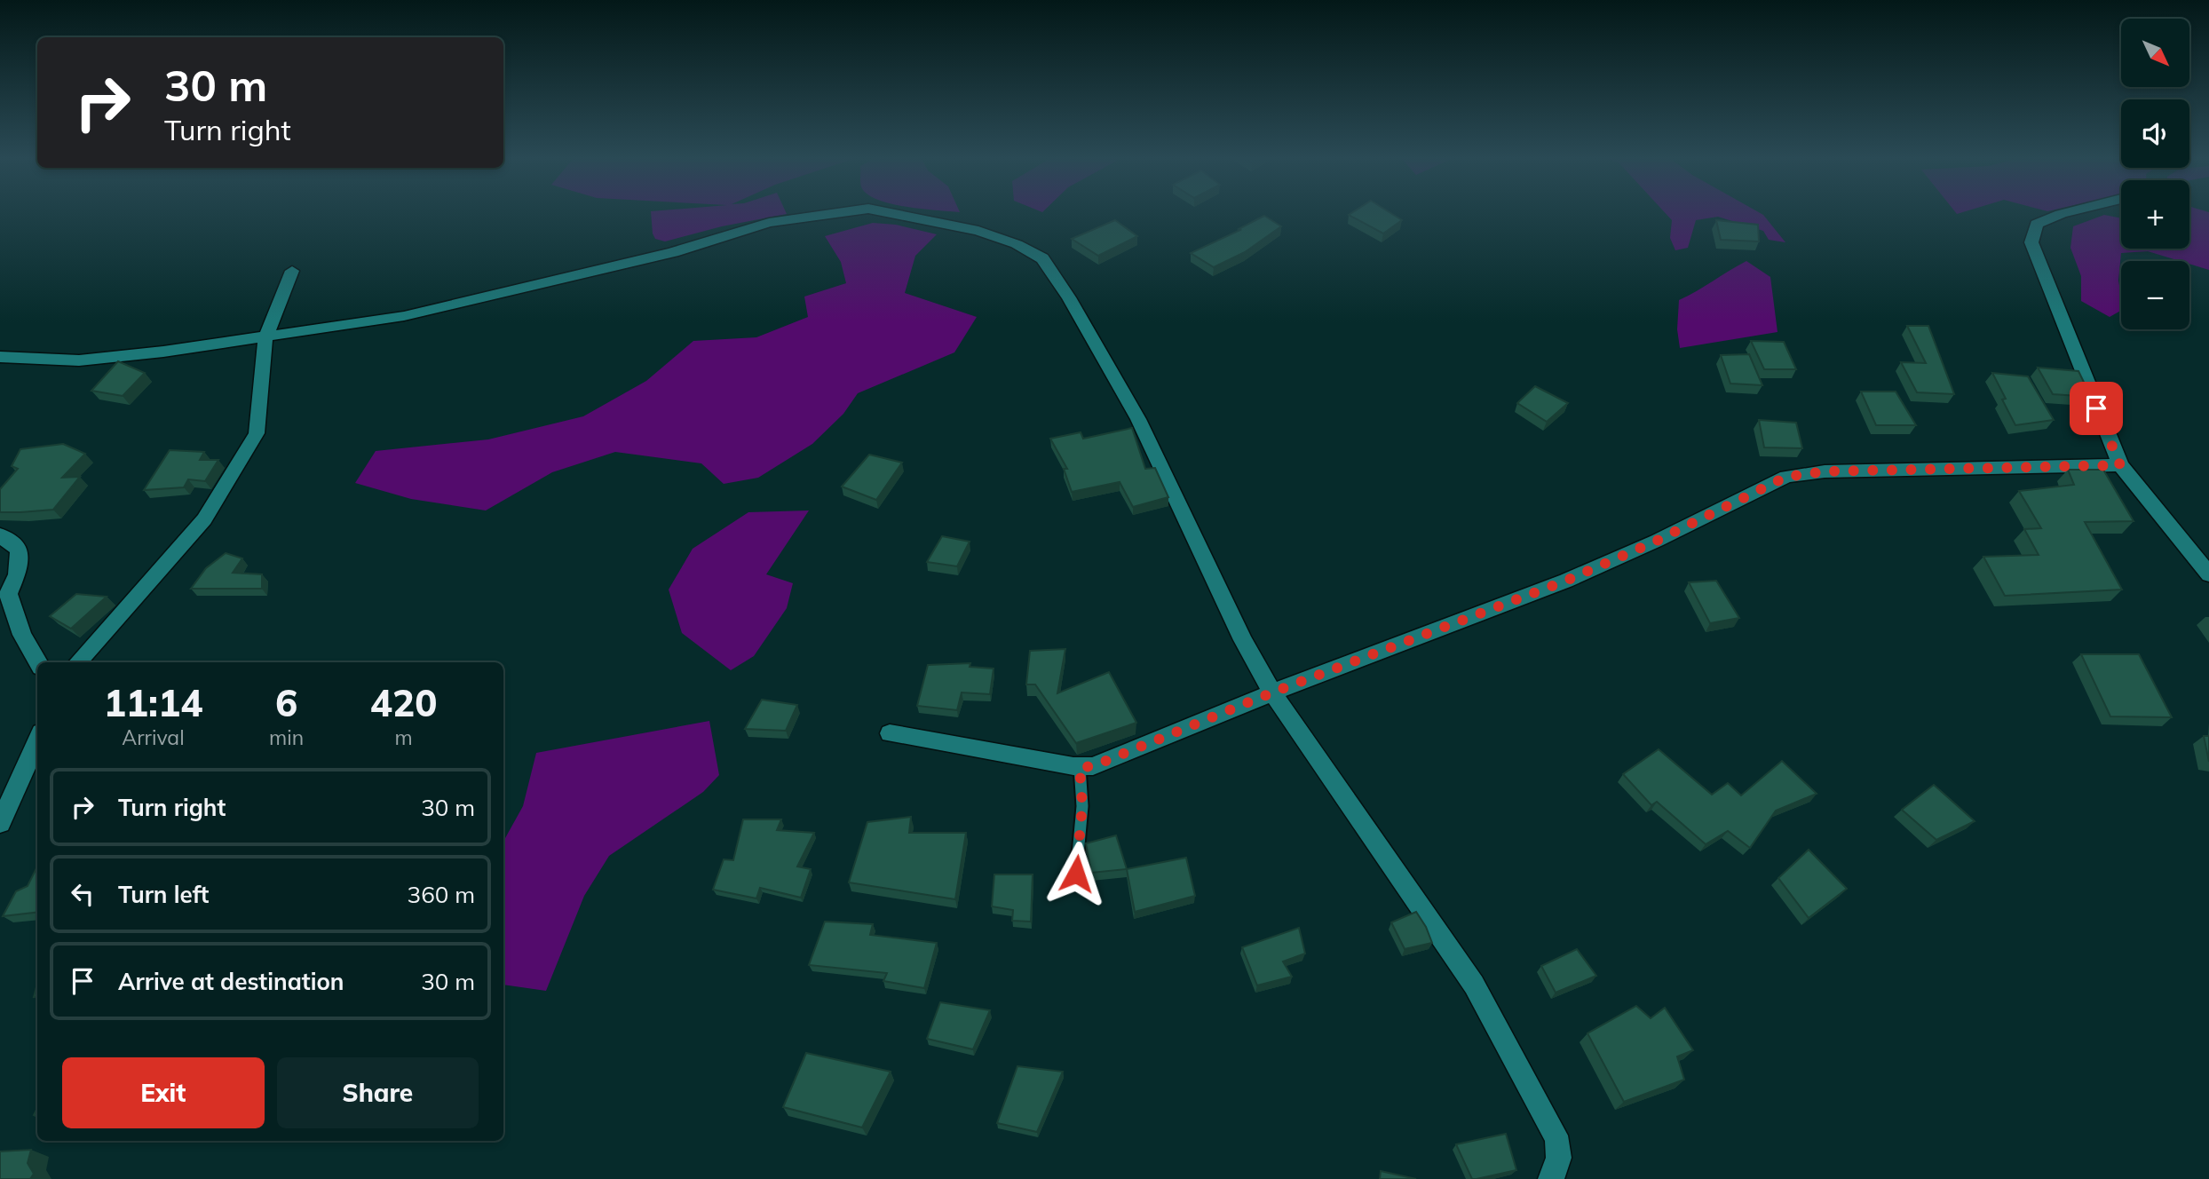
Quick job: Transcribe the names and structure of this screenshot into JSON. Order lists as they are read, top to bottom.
{
  "north": "bottom right",
  "page": {
    "map_buttons": ["+", "−"],
    "turn": ["30 m", "Turn right"],
    "eta": [
      "11:14",
      "Arrival",
      "6",
      "min",
      "420",
      "m"
    ],
    "list": [
      {
        "name": "Turn right",
        "value": "30 m"
      },
      {
        "name": "Turn left",
        "value": "360 m"
      },
      {
        "name": "Arrive at destination",
        "value": "30 m"
      }
    ],
    "buttons": ["Exit", "Share"]
  }
}
